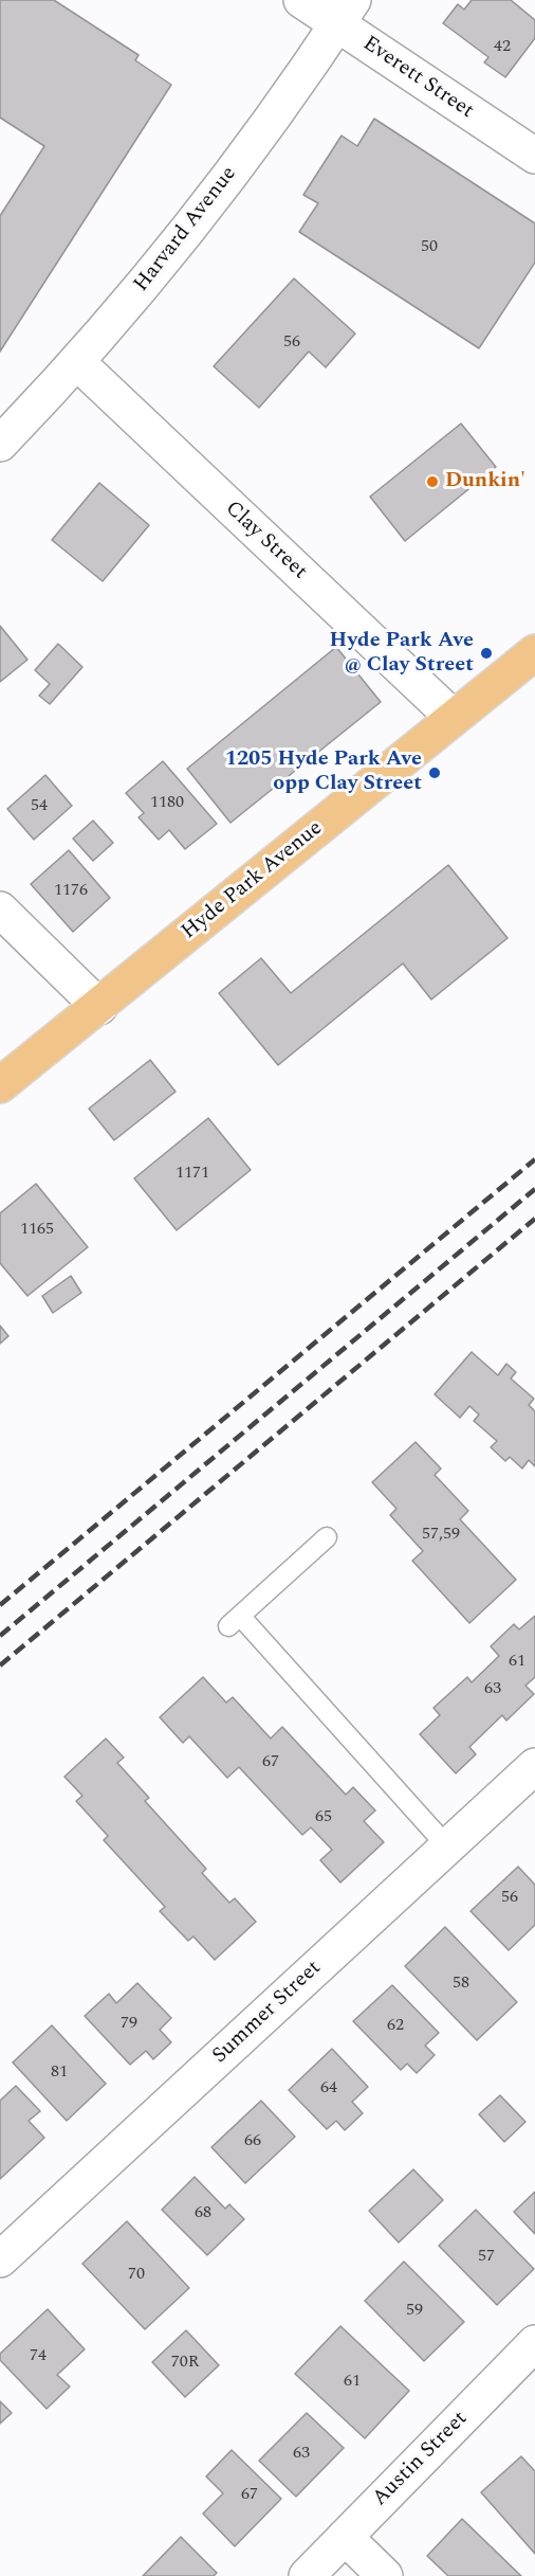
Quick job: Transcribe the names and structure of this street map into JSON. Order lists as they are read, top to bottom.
{
  "streets": {
    "main road": ["Hyde Park Avenue"],
    "street": [
      "Everett Street",
      "Harvard Avenue",
      "Clay Street",
      "Summer Street",
      "Austin Street"
    ]
  },
  "crossings": [
    ["Everett Street", "Harvard Avenue"],
    ["Harvard Avenue", "Clay Street"],
    ["Clay Street", "Hyde Park Avenue"]
  ],
  "places": ["Dunkin'", "Hyde Park Ave @ Clay Street", "1205 Hyde Park Ave opp Clay Street"],
  "house_numbers": [
    "42",
    "50",
    "56",
    "1180",
    "54",
    "1176",
    "1171",
    "1165",
    "57,59",
    "61",
    "63",
    "67",
    "65",
    "56",
    "58",
    "79",
    "62",
    "81",
    "64",
    "66",
    "68",
    "57",
    "70",
    "59",
    "74",
    "70R",
    "61",
    "63",
    "67"
  ]
}
